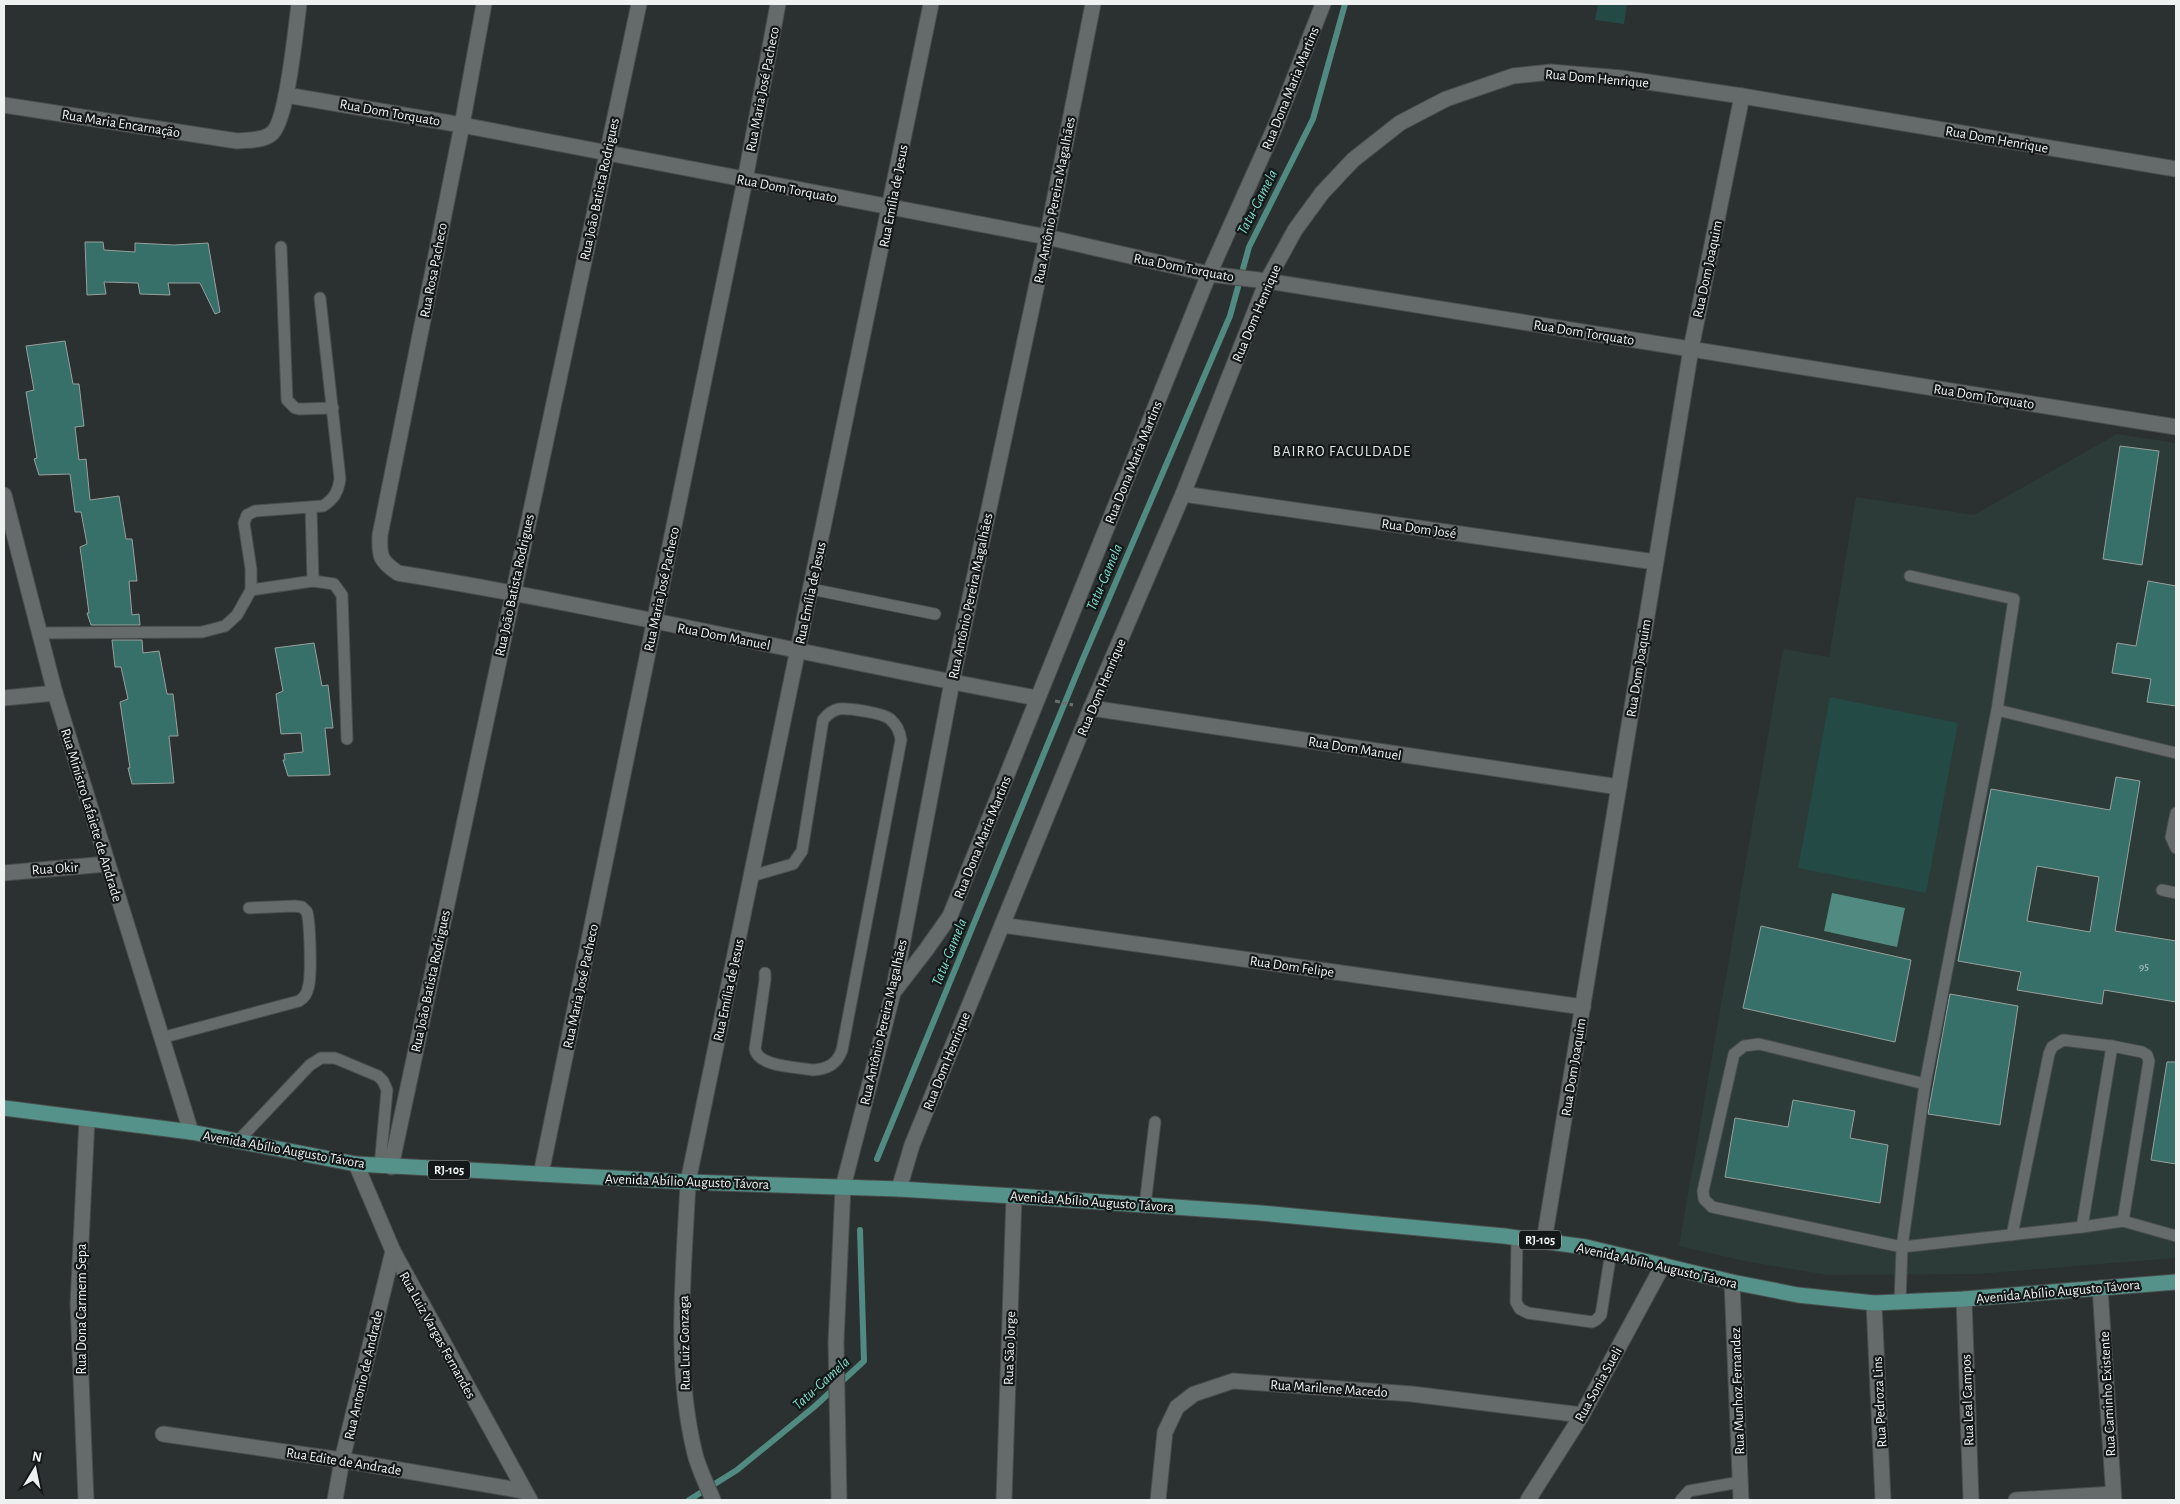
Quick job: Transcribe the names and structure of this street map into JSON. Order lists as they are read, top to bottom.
{
  "streets": {
    "main road": ["Avenida Abílio Augusto Távora", "RJ-105"],
    "street": [
      "Rua Dom Henrique",
      "Rua Dona Maria Martins",
      "Rua Maria José Pacheco",
      "Rua Dom Torquato",
      "Rua Maria Encarnação",
      "Rua João Batista Rodrigues",
      "Rua Emília de Jesus",
      "Rua Antônio Pereira Magalhães",
      "Rua Dom Joaquim",
      "Rua Rosa Pacheco",
      "Rua Dom José",
      "Rua Dom Manuel",
      "Rua Ministro Lafaiete de Andrade",
      "Rua Okir",
      "Rua Dom Felipe",
      "Rua Dona Carmem Sepa",
      "Rua Luiz Vargas Fernandes",
      "Rua Luiz Gonzaga",
      "Rua Sāo Jorge",
      "Rua Antonio de Andrade",
      "Rua Sonia Sueli",
      "Rua Marilene Macedo",
      "Rua Munhoz Fernandez",
      "Rua Caminho Existente",
      "Rua Leal Campos",
      "Rua Pedroza Lins",
      "Rua Edite de Andrade"
    ]
  },
  "crossings": [
    ["Rua Dom Henrique", "Rua Dom Torquato"],
    ["Rua Dom Henrique", "Rua Dom Joaquim"],
    ["Rua Dom Henrique", "Rua Dom José"],
    ["Rua Dom Henrique", "Rua Dom Manuel"],
    ["Rua Dom Henrique", "Rua Dom Felipe"],
    ["Rua Dom Henrique", "Avenida Abílio Augusto Távora"],
    ["Rua Dona Maria Martins", "Rua Dom Torquato"],
    ["Rua Dona Maria Martins", "Rua Antônio Pereira Magalhães"],
    ["Rua Dona Maria Martins", "Rua Dom Manuel"],
    ["Rua Maria José Pacheco", "Rua Dom Torquato"],
    ["Rua Maria José Pacheco", "Rua Dom Manuel"],
    ["Rua Maria José Pacheco", "Avenida Abílio Augusto Távora"],
    ["Rua Dom Torquato", "Rua Maria Encarnação"],
    ["Rua Dom Torquato", "Rua João Batista Rodrigues"],
    ["Rua Dom Torquato", "Rua Emília de Jesus"],
    ["Rua Dom Torquato", "Rua Antônio Pereira Magalhães"],
    ["Rua Dom Torquato", "Rua Dom Joaquim"],
    ["Rua Dom Torquato", "Rua Rosa Pacheco"],
    ["Rua João Batista Rodrigues", "Rua Dom Manuel"],
    ["Rua João Batista Rodrigues", "Avenida Abílio Augusto Távora"],
    ["Rua Emília de Jesus", "Rua Dom Manuel"],
    ["Rua Emília de Jesus", "Avenida Abílio Augusto Távora"],
    ["Rua Emília de Jesus", "Rua Luiz Gonzaga"],
    ["Rua Antônio Pereira Magalhães", "Rua Dom Manuel"],
    ["Rua Antônio Pereira Magalhães", "Avenida Abílio Augusto Távora"],
    ["Rua Dom Joaquim", "Rua Dom José"],
    ["Rua Dom Joaquim", "Rua Dom Manuel"],
    ["Rua Dom Joaquim", "Rua Dom Felipe"],
    ["Rua Dom Joaquim", "Avenida Abílio Augusto Távora"],
    ["Rua Rosa Pacheco", "Rua Dom Manuel"],
    ["Rua Ministro Lafaiete de Andrade", "Rua Okir"],
    ["Rua Ministro Lafaiete de Andrade", "Avenida Abílio Augusto Távora"],
    ["Avenida Abílio Augusto Távora", "Rua Dona Carmem Sepa"],
    ["Avenida Abílio Augusto Távora", "Rua Luiz Vargas Fernandes"],
    ["Avenida Abílio Augusto Távora", "Rua Luiz Gonzaga"],
    ["Avenida Abílio Augusto Távora", "Rua Sāo Jorge"],
    ["Avenida Abílio Augusto Távora", "Rua Sonia Sueli"],
    ["Avenida Abílio Augusto Távora", "Rua Munhoz Fernandez"],
    ["Avenida Abílio Augusto Távora", "Rua Caminho Existente"],
    ["Avenida Abílio Augusto Távora", "Rua Leal Campos"],
    ["Avenida Abílio Augusto Távora", "Rua Pedroza Lins"],
    ["Rua Luiz Vargas Fernandes", "Rua Antonio de Andrade"],
    ["Rua Luiz Vargas Fernandes", "Rua Edite de Andrade"],
    ["Rua Antonio de Andrade", "Rua Edite de Andrade"],
    ["Rua Sonia Sueli", "Rua Marilene Macedo"]
  ],
  "districts": ["BAIRRO FACULDADE"],
  "water": ["Tatu-Gamela"],
  "house_numbers": ["95"],
  "north": "top"
}
